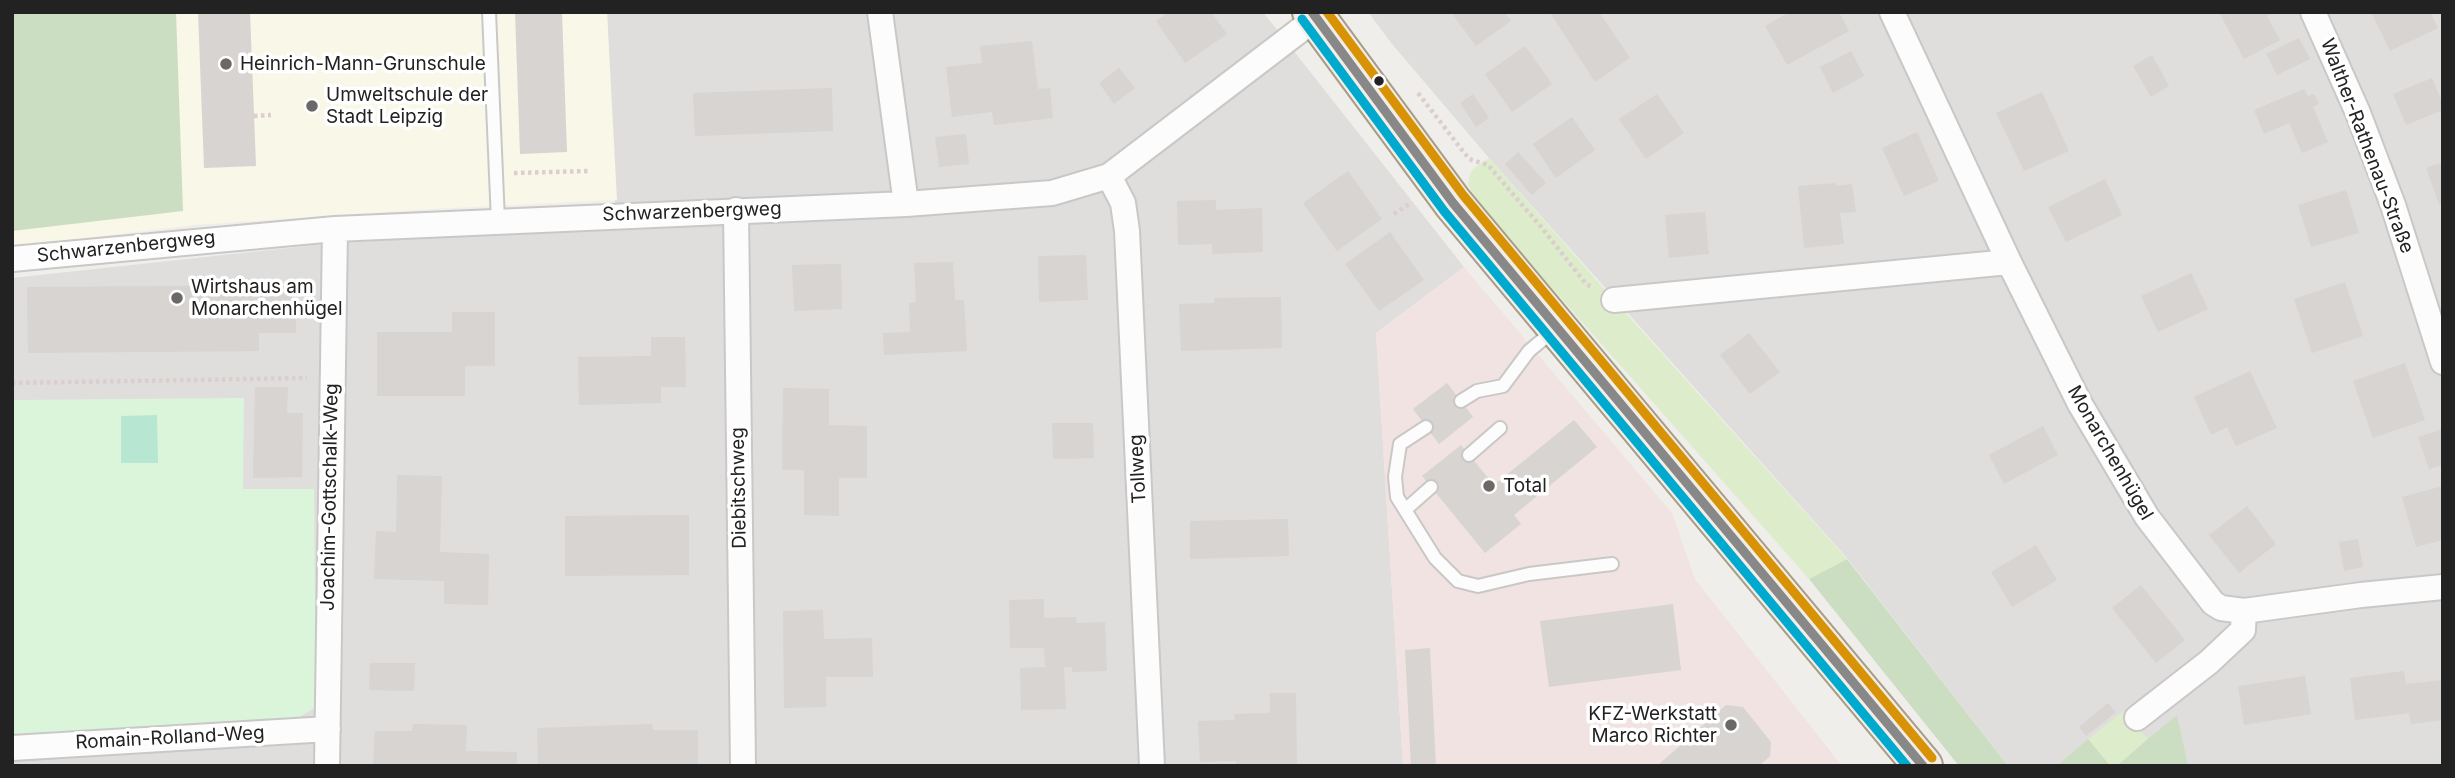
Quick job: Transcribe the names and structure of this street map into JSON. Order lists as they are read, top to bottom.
{
  "streets": {
    "street": [
      "Walther-Rathenau-Straße",
      "Schwarzenbergweg",
      "Monarchenhügel",
      "Tollweg",
      "Diebitschweg",
      "Joachim-Gottschalk-Weg",
      "Romain-Rolland-Weg"
    ]
  },
  "crossings": [
    ["Schwarzenbergweg", "Tollweg"],
    ["Schwarzenbergweg", "Diebitschweg"],
    ["Schwarzenbergweg", "Joachim-Gottschalk-Weg"],
    ["Joachim-Gottschalk-Weg", "Romain-Rolland-Weg"]
  ],
  "places": [
    "Heinrich-Mann-Grunschule",
    "Umweltschule der Stadt Leipzig",
    "Wirtshaus am Monarchenhügel",
    "Total",
    "KFZ-Werkstatt Marco Richter"
  ]
}
